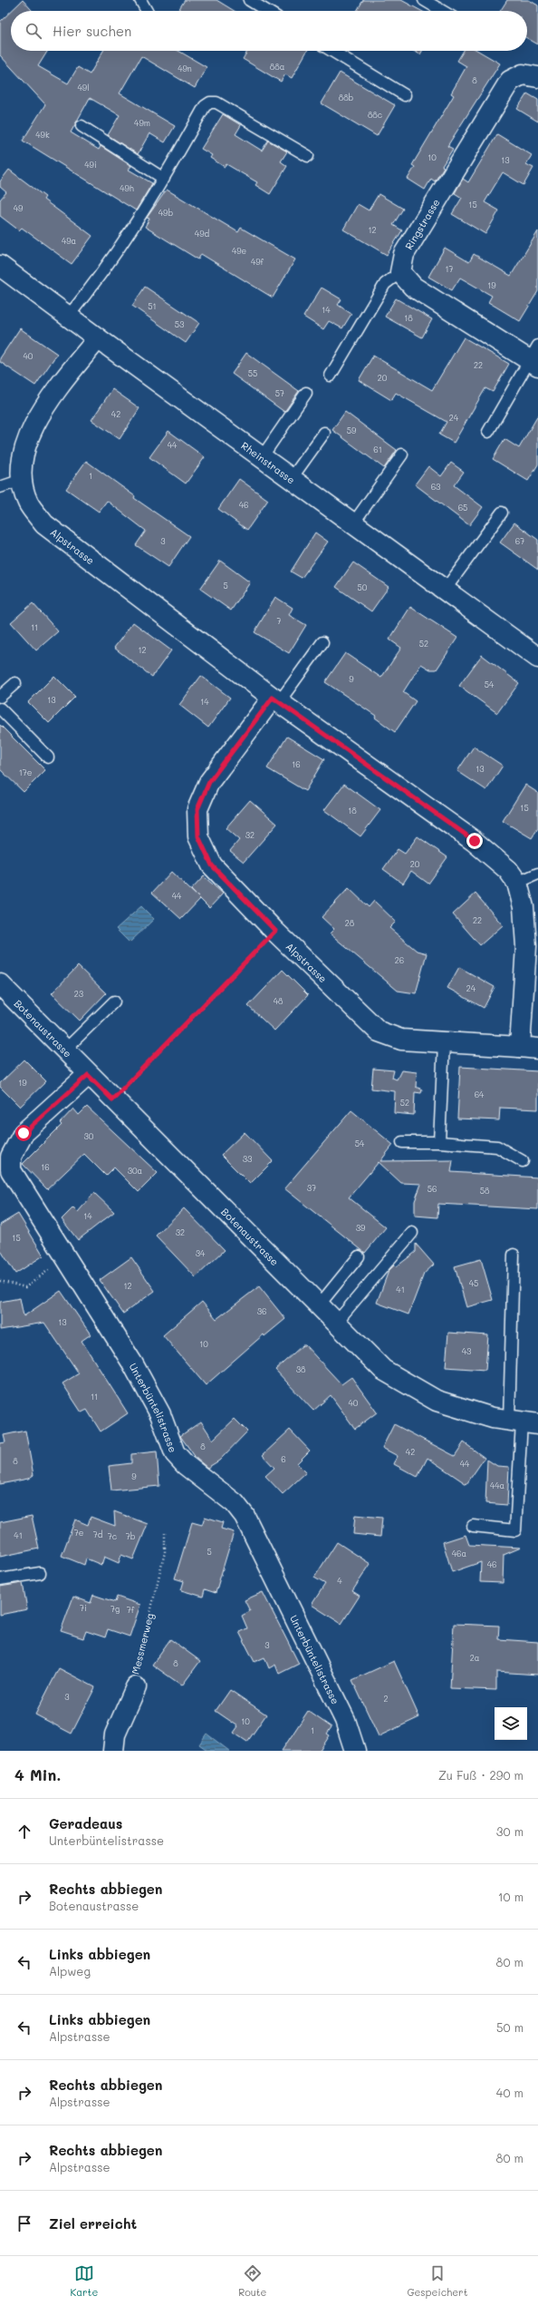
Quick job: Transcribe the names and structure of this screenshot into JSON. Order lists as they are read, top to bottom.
{
  "streets": {
    "street": [
      "Ringstrasse",
      "Rheinstrasse",
      "Alpstrasse",
      "Botenaustrasse",
      "Unterbüntelistrasse",
      "Messmerweg"
    ]
  },
  "crossings": [
    ["Rheinstrasse", "Alpstrasse"],
    ["Botenaustrasse", "Unterbüntelistrasse"]
  ],
  "house_numbers": [
    "88a",
    "49n",
    "8",
    "49l",
    "88b",
    "88c",
    "49m",
    "49k",
    "10",
    "13",
    "49i",
    "49h",
    "15",
    "49",
    "49b",
    "12",
    "49d",
    "49a",
    "49e",
    "49f",
    "17",
    "19",
    "51",
    "14",
    "18",
    "53",
    "40",
    "22",
    "55",
    "20",
    "57",
    "42",
    "24",
    "59",
    "44",
    "61",
    "1",
    "63",
    "46",
    "65",
    "3",
    "67",
    "5",
    "50",
    "7",
    "11",
    "52",
    "12",
    "9",
    "54",
    "13",
    "14",
    "16",
    "13",
    "17e",
    "15",
    "18",
    "32",
    "20",
    "44",
    "22",
    "28",
    "26",
    "24",
    "23",
    "48",
    "19",
    "64",
    "52",
    "30",
    "54",
    "33",
    "16",
    "30a",
    "37",
    "56",
    "58",
    "14",
    "39",
    "32",
    "15",
    "34",
    "45",
    "12",
    "41",
    "36",
    "13",
    "10",
    "43",
    "38",
    "11",
    "40",
    "8",
    "42",
    "6",
    "8",
    "44",
    "9",
    "44a",
    "7e",
    "7d",
    "41",
    "7c",
    "7b",
    "5",
    "46a",
    "46",
    "4",
    "7i",
    "7g",
    "7f",
    "3",
    "2a",
    "8",
    "3",
    "2",
    "10",
    "1"
  ],
  "page": {
    "search": "Hier suchen",
    "heading": ["4 Min.", "Zu Fuß · 290 m"],
    "list": [
      ["Geradeaus", "Unterbüntelistrasse", "30 m"],
      ["Rechts abbiegen", "Botenaustrasse", "10 m"],
      ["Links abbiegen", "Alpweg", "80 m"],
      ["Links abbiegen", "Alpstrasse", "50 m"],
      ["Rechts abbiegen", "Alpstrasse", "40 m"],
      ["Rechts abbiegen", "Alpstrasse", "80 m"],
      "Ziel erreicht"
    ],
    "nav": ["Karte", "Route", "Gespeichert"]
  }
}
